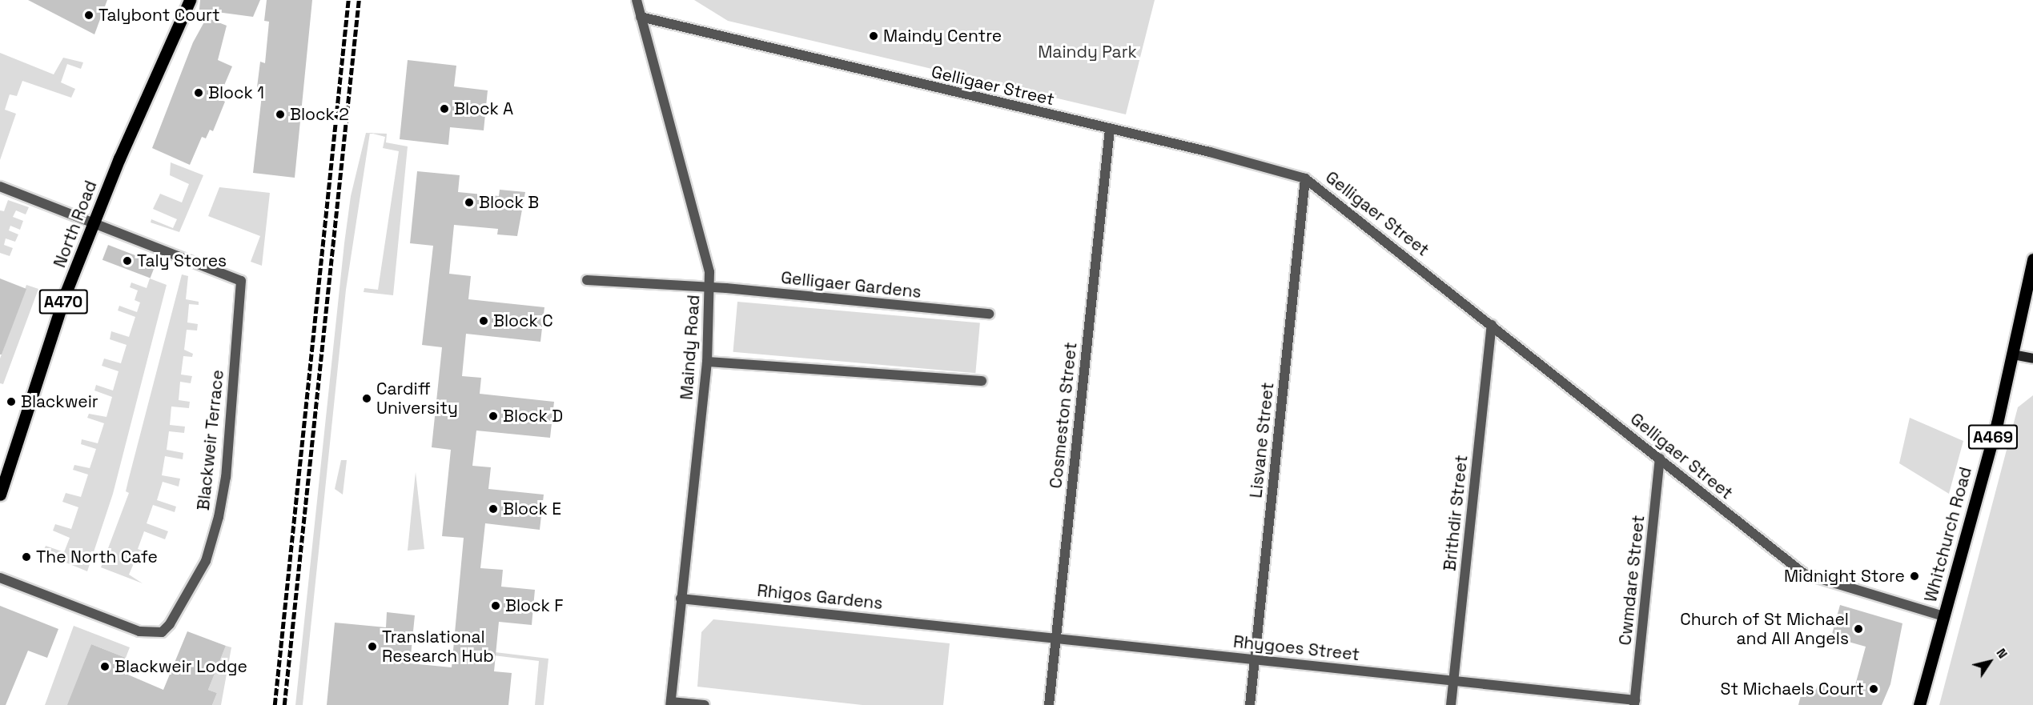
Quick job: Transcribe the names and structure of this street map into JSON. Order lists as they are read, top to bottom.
{
  "streets": {
    "main road": [
      "North Road",
      "A470",
      "A469",
      "Whitchurch Road"
    ],
    "street": [
      "Gelligaer Street",
      "Gelligaer Gardens",
      "Maindy Road",
      "Cosmeston Street",
      "Blackweir Terrace",
      "Lisvane Street",
      "Brithdir Street",
      "Cwmdare Street",
      "Rhigos Gardens",
      "Rhygoes Street"
    ]
  },
  "crossings": [
    ["Gelligaer Street", "Maindy Road"],
    ["Gelligaer Street", "Cosmeston Street"],
    ["Gelligaer Street", "Lisvane Street"],
    ["Gelligaer Street", "Brithdir Street"],
    ["Gelligaer Street", "Whitchurch Road"],
    ["Gelligaer Street", "Cwmdare Street"],
    ["North Road", "Blackweir Terrace"],
    ["Gelligaer Gardens", "Maindy Road"],
    ["Maindy Road", "Rhigos Gardens"],
    ["Cosmeston Street", "Rhygoes Street"],
    ["Lisvane Street", "Rhygoes Street"],
    ["Brithdir Street", "Rhygoes Street"],
    ["Cwmdare Street", "Rhygoes Street"],
    ["Rhigos Gardens", "Rhygoes Street"]
  ],
  "parks": ["Maindy Park"],
  "places": [
    "Talybont Court",
    "Maindy Centre",
    "Block 1",
    "Block A",
    "Block 2",
    "Block B",
    "Taly Stores",
    "Block C",
    "Cardiff University",
    "Blackweir",
    "Block D",
    "Block E",
    "The North Cafe",
    "Midnight Store",
    "Block F",
    "Church of St Michael and All Angels",
    "Translational Research Hub",
    "Blackweir Lodge",
    "St Michaels Court"
  ],
  "north": "top right"
}
